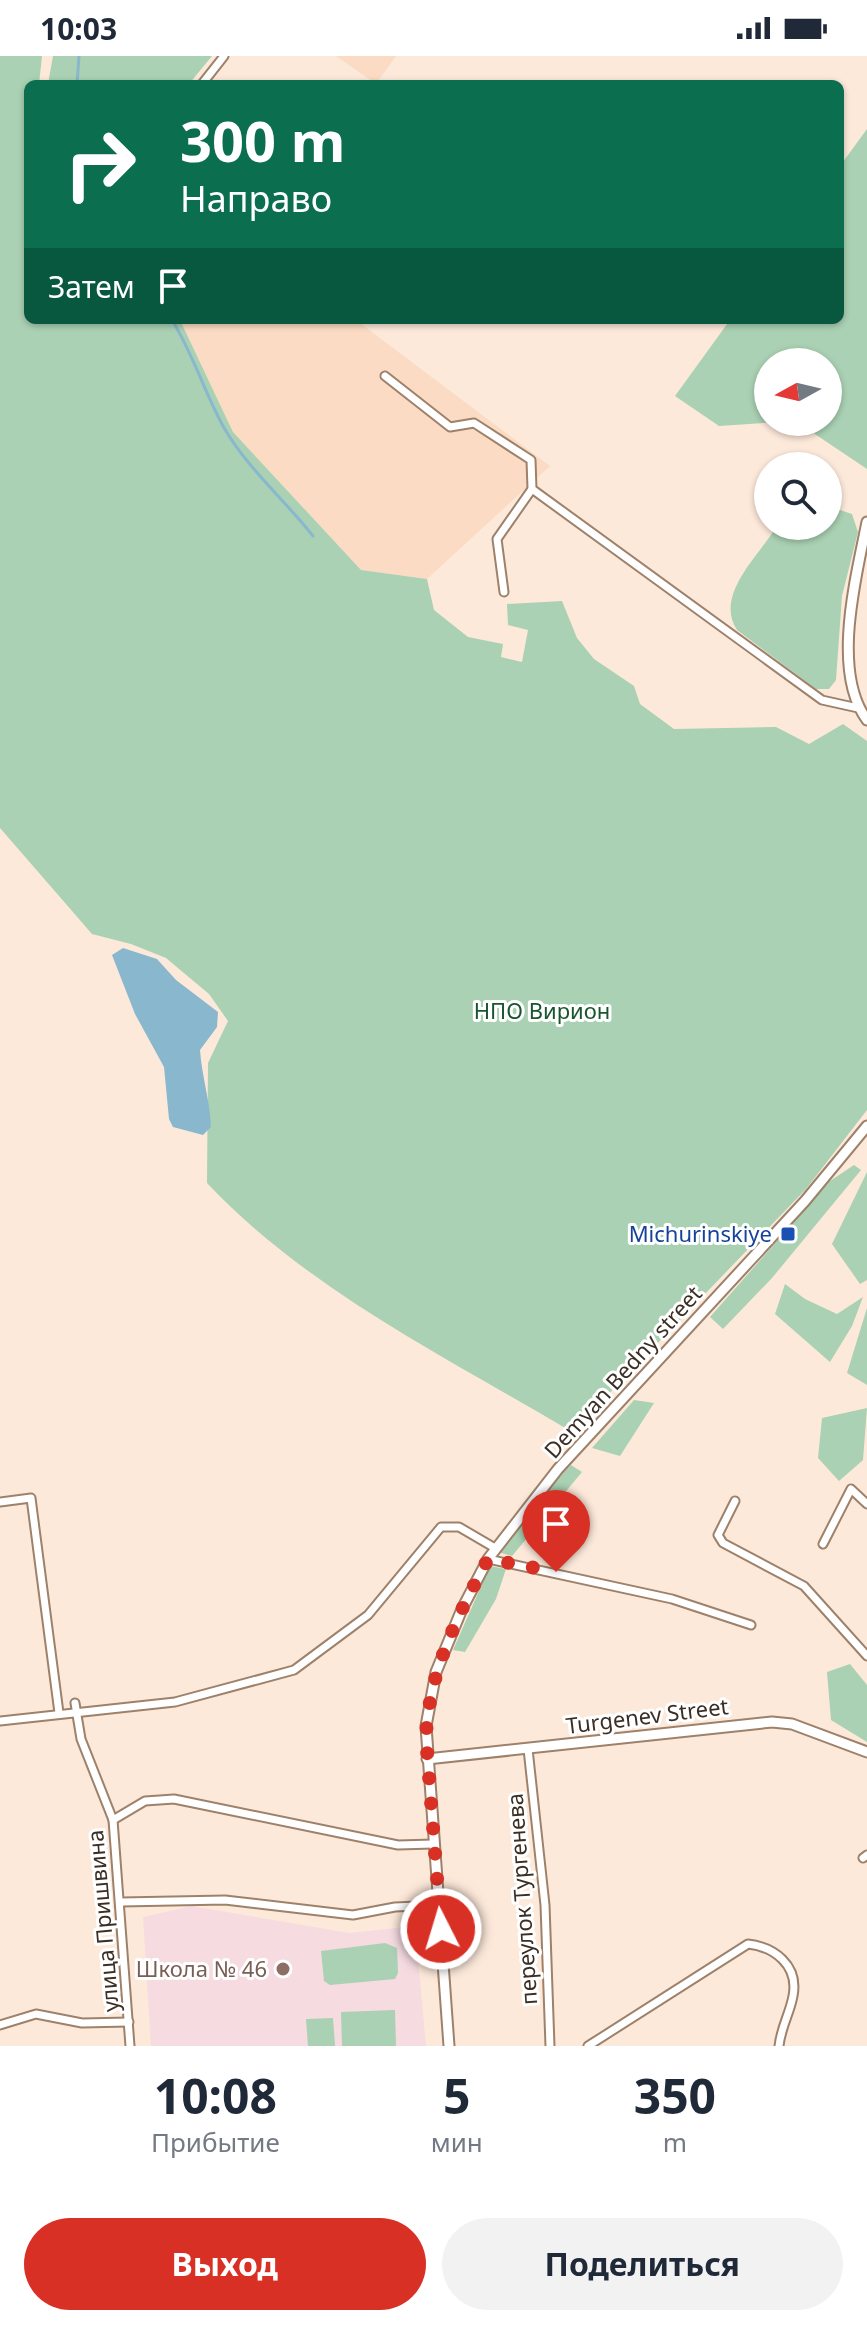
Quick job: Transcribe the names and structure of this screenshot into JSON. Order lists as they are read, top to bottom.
{
  "streets": {
    "street": [
      "Demyan Bedny street",
      "Turgenev Street",
      "переулок Тургенева",
      "улица Пришвина"
    ]
  },
  "crossings": [
    ["Demyan Bedny street", "Turgenev Street"],
    ["Turgenev Street", "переулок Тургенева"]
  ],
  "parks": ["НПО Вирион"],
  "places": {
    "transit": ["Michurinskiye"],
    "other": ["Школа № 46"]
  },
  "north": "left",
  "page": {
    "status": "10:03",
    "turn": ["300 m", "Направо"],
    "then": "Затем",
    "eta": [
      "10:08",
      "Прибытие",
      "5",
      "мин",
      "350",
      "m"
    ],
    "buttons": ["Выход", "Поделиться"]
  }
}
